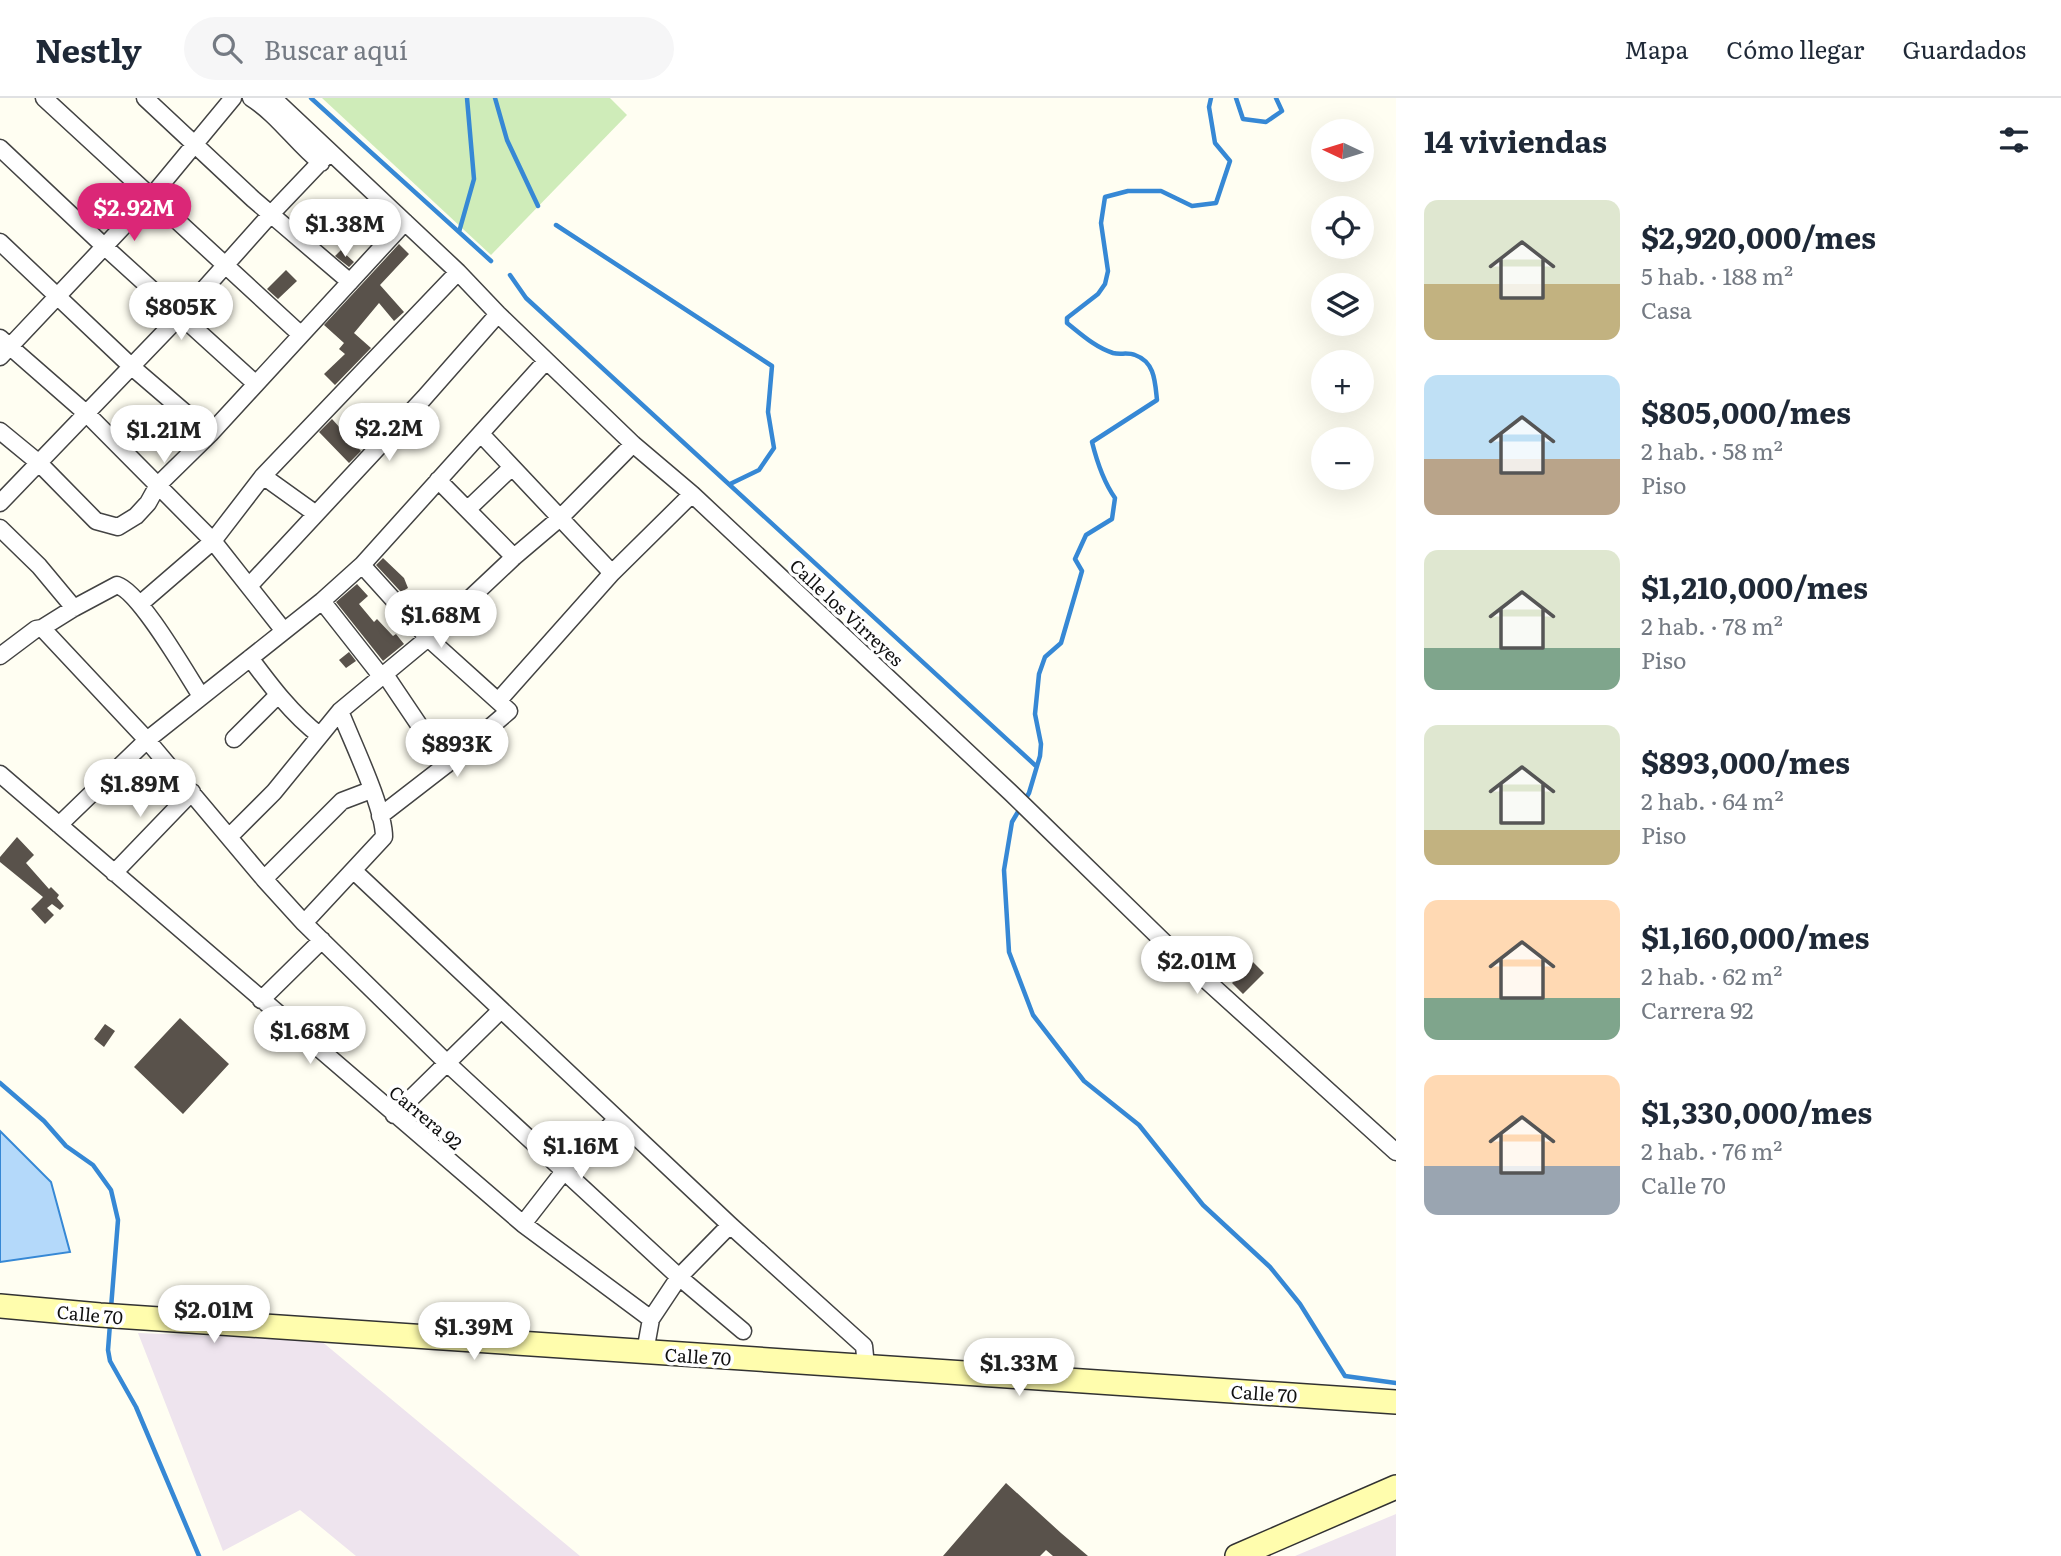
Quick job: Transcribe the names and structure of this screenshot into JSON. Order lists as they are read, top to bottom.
{
  "streets": {
    "street": ["Calle los Virreyes", "Carrera 92", "Calle 70"]
  },
  "north": "left",
  "page": {
    "header": "Nestly",
    "search": "Buscar aquí",
    "nav": ["Mapa", "Cómo llegar", "Guardados"],
    "heading": "14 viviendas",
    "map_buttons": ["+", "−"],
    "list": [
      {
        "name": "$2,920,000/mes",
        "note": "5 hab. · 188 m² · Casa"
      },
      {
        "name": "$805,000/mes",
        "note": "2 hab. · 58 m² · Piso"
      },
      {
        "name": "$1,210,000/mes",
        "note": "2 hab. · 78 m² · Piso"
      },
      {
        "name": "$893,000/mes",
        "note": "2 hab. · 64 m² · Piso"
      },
      {
        "name": "$1,160,000/mes",
        "note": "2 hab. · 62 m² · Carrera 92"
      },
      {
        "name": "$1,330,000/mes",
        "note": "2 hab. · 76 m² · Calle 70"
      }
    ],
    "price": [
      "$2.92M",
      "$1.38M",
      "$805K",
      "$2.2M",
      "$1.21M",
      "$1.68M",
      "$893K",
      "$1.89M",
      "$2.01M",
      "$1.68M",
      "$1.16M",
      "$2.01M",
      "$1.39M",
      "$1.33M"
    ]
  }
}
